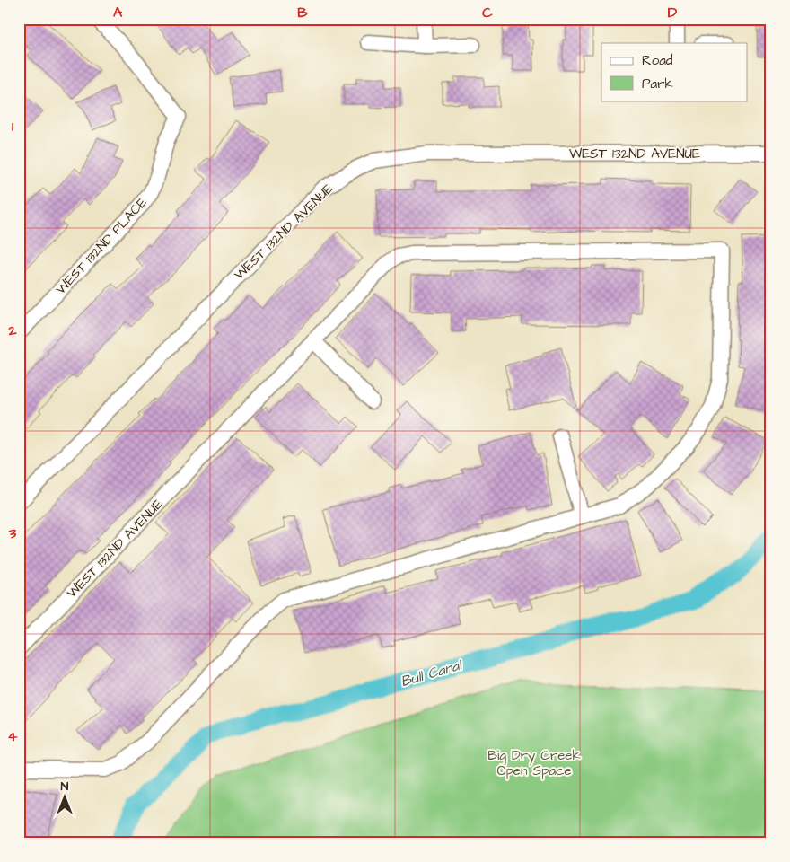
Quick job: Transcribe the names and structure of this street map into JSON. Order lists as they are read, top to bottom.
{
  "streets": {
    "street": ["WEST 132ND AVENUE", "WEST 132ND PLACE"]
  },
  "water": ["Bull Canal"],
  "parks": ["Big Dry Creek Open Space"],
  "legend": ["Road", "Park"],
  "north": "top",
  "grid": {
    "columns": [
      "A",
      "B",
      "C",
      "D"
    ],
    "rows": [
      "1",
      "2",
      "3",
      "4"
    ]
  }
}
